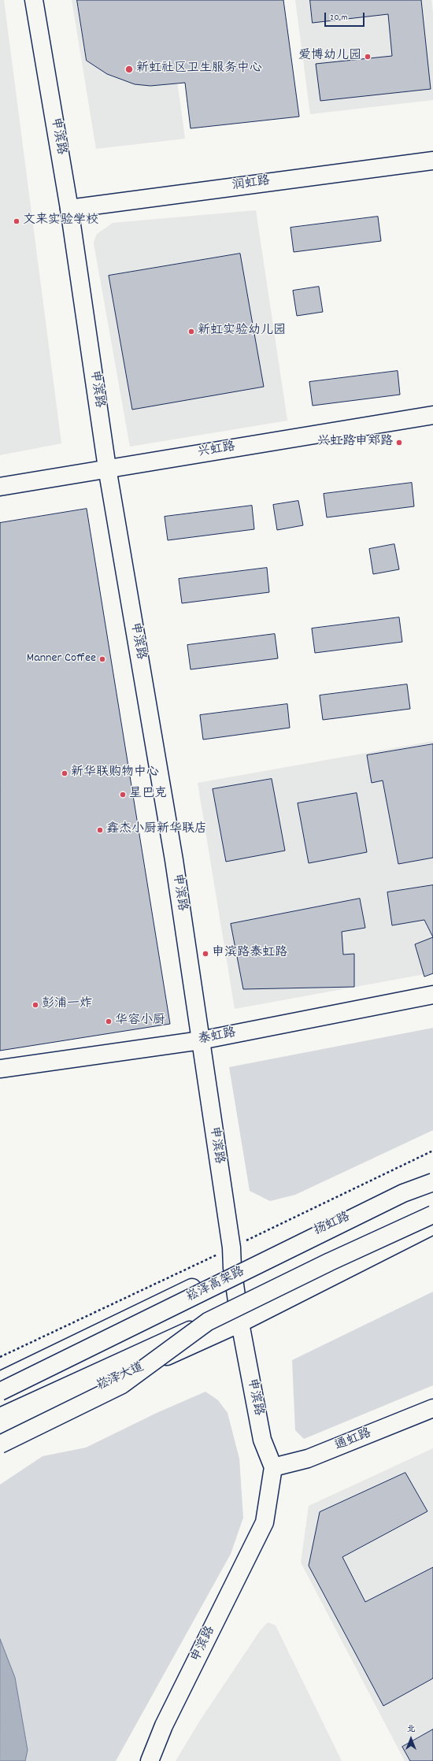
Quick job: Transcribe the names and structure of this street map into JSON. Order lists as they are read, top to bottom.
{
  "streets": {
    "main road": [
      "申滨路",
      "润虹路",
      "兴虹路",
      "泰虹路",
      "扬虹路",
      "崧泽高架路",
      "崧泽大道",
      "通虹路"
    ]
  },
  "crossings": [
    ["申滨路", "润虹路"],
    ["申滨路", "兴虹路"],
    ["申滨路", "泰虹路"],
    ["申滨路", "扬虹路"],
    ["申滨路", "崧泽大道"],
    ["申滨路", "通虹路"],
    ["扬虹路", "崧泽高架路"]
  ],
  "places": [
    "爱博幼儿园",
    "新虹社区卫生服务中心",
    "文来实验学校",
    "新虹实验幼儿园",
    "兴虹路申郑路",
    "Manner Coffee",
    "新华联购物中心",
    "星巴克",
    "鑫杰小厨新华联店",
    "申滨路泰虹路",
    "彭浦一炸",
    "华容小厨"
  ],
  "scale_bar": "20 m",
  "north": "top"
}
